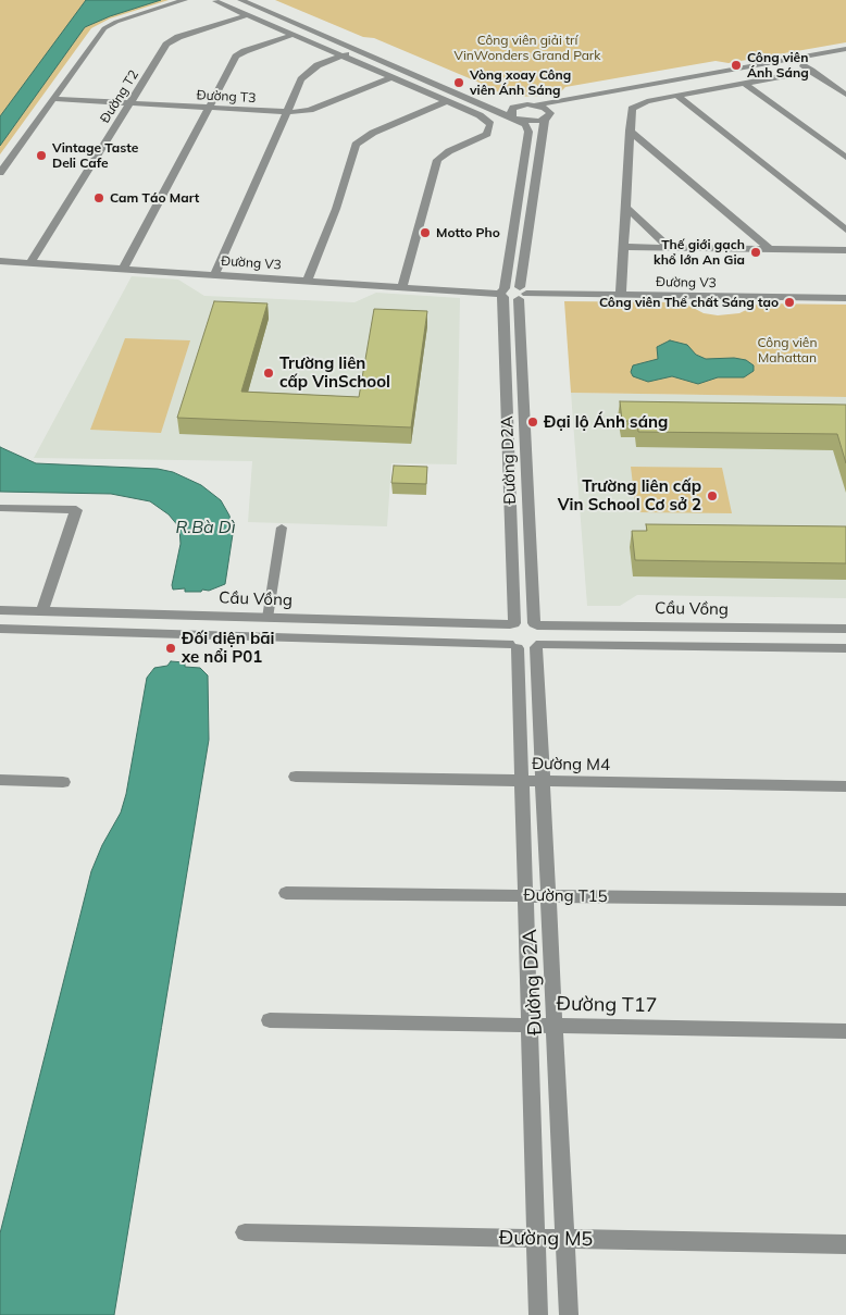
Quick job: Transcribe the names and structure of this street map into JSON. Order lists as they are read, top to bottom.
{
  "streets": {
    "street": [
      "Đường T2",
      "Đường T3",
      "Đường V3",
      "Đường D2A",
      "Cầu Vồng",
      "Đường M4",
      "Đường T15",
      "Đường T17",
      "Đường M5"
    ]
  },
  "crossings": [
    ["Đường T2", "Đường T3"],
    ["Đường T2", "Đường V3"],
    ["Đường V3", "Đường D2A"],
    ["Đường D2A", "Cầu Vồng"],
    ["Đường D2A", "Đường M4"],
    ["Đường D2A", "Đường T15"],
    ["Đường D2A", "Đường T17"],
    ["Đường D2A", "Đường M5"]
  ],
  "water": ["R.Bà Dì"],
  "parks": ["Công viên giải trí VinWonders Grand Park", "Công viên Mahattan"],
  "places": [
    "Công viên Ánh Sáng",
    "Vòng xoay Công viên Ánh Sáng",
    "Vintage Taste Deli Cafe",
    "Cam Táo Mart",
    "Motto Pho",
    "Thế giới gạch khổ lớn An Gia",
    "Công viên Thể chất Sáng tạo",
    "Trường liên cấp VinSchool",
    "Đại lộ Ánh sáng",
    "Trường liên cấp Vin School Cơ sở 2",
    "Đối diện bãi xe nổi P01"
  ]
}
